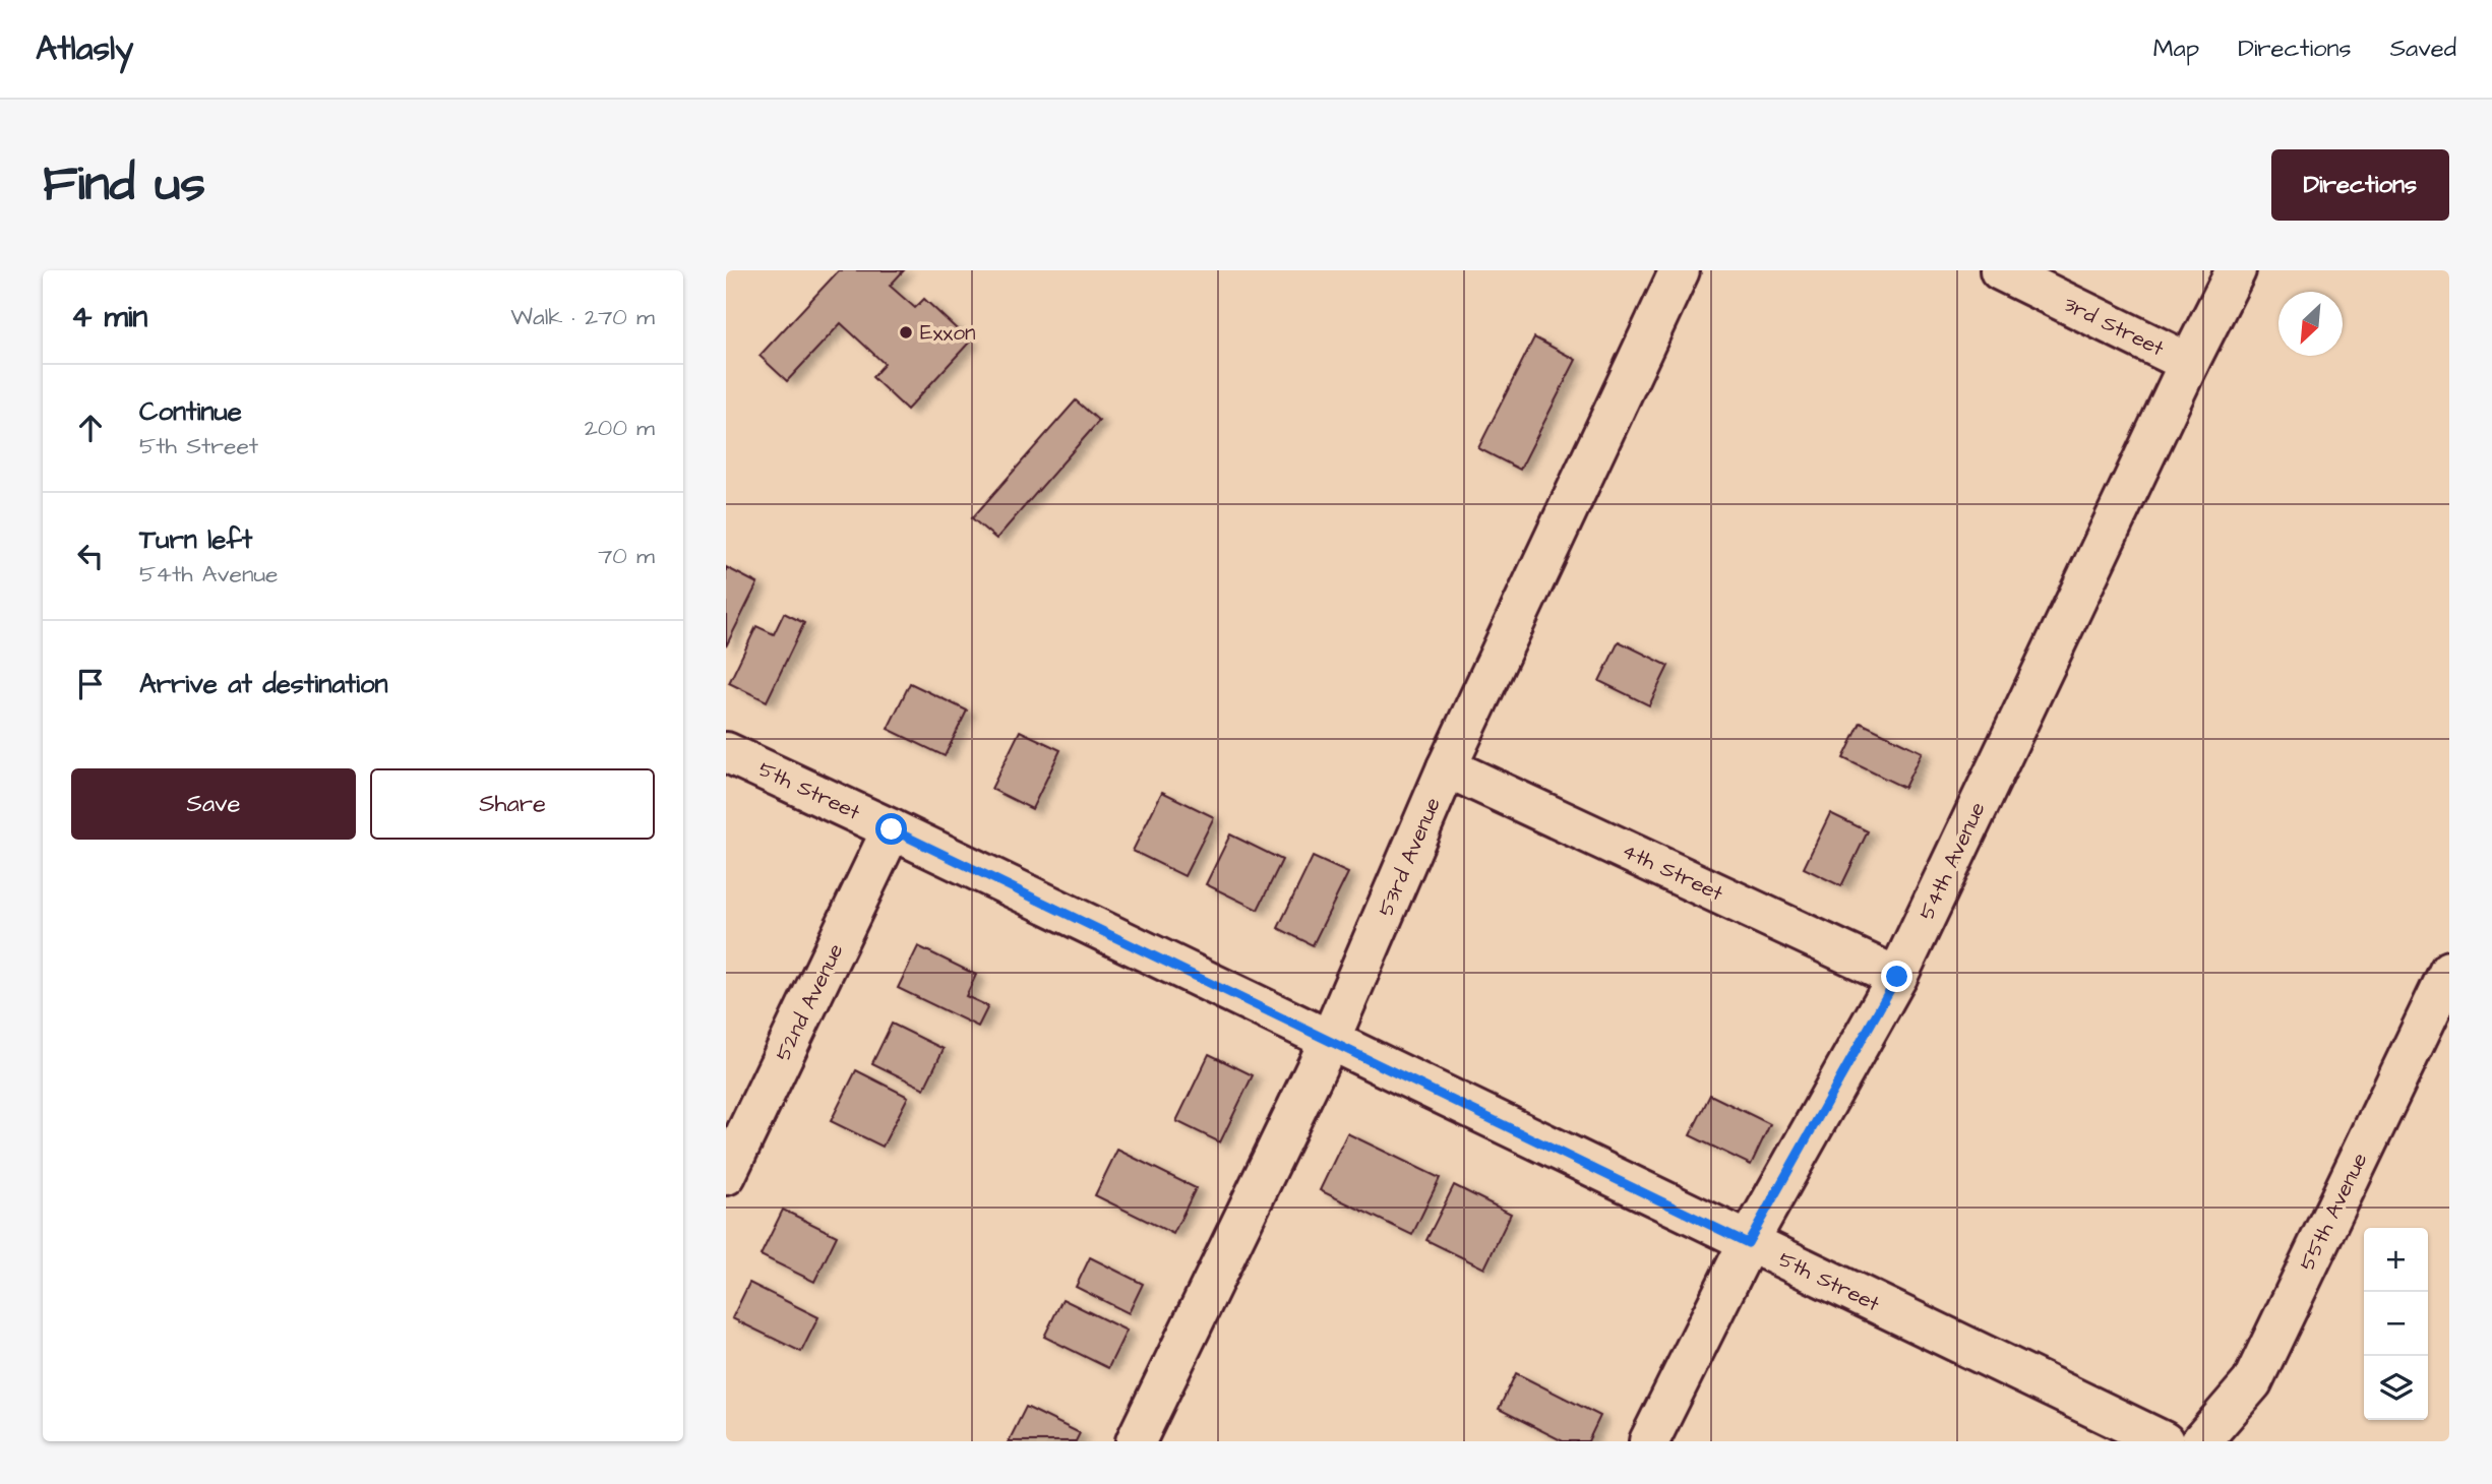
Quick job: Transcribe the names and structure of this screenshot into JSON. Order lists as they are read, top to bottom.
{
  "streets": {
    "street": [
      "3rd Street",
      "5th Street",
      "53rd Avenue",
      "54th Avenue",
      "4th Street",
      "52nd Avenue",
      "55th Avenue"
    ]
  },
  "crossings": [
    ["3rd Street", "54th Avenue"],
    ["5th Street", "53rd Avenue"],
    ["5th Street", "54th Avenue"],
    ["5th Street", "52nd Avenue"],
    ["53rd Avenue", "4th Street"],
    ["54th Avenue", "4th Street"]
  ],
  "places": ["Exxon"],
  "north": "bottom left",
  "page": {
    "header": "Atlasly",
    "nav": ["Map", "Directions", "Saved"],
    "buttons": [
      "Directions",
      ["Save", "Share"]
    ],
    "title": "Find us",
    "heading": ["4 min", "Walk · 270 m"],
    "list": [
      ["Continue", "5th Street", "200 m"],
      ["Turn left", "54th Avenue", "70 m"],
      "Arrive at destination"
    ],
    "map_buttons": ["+", "−"]
  }
}
